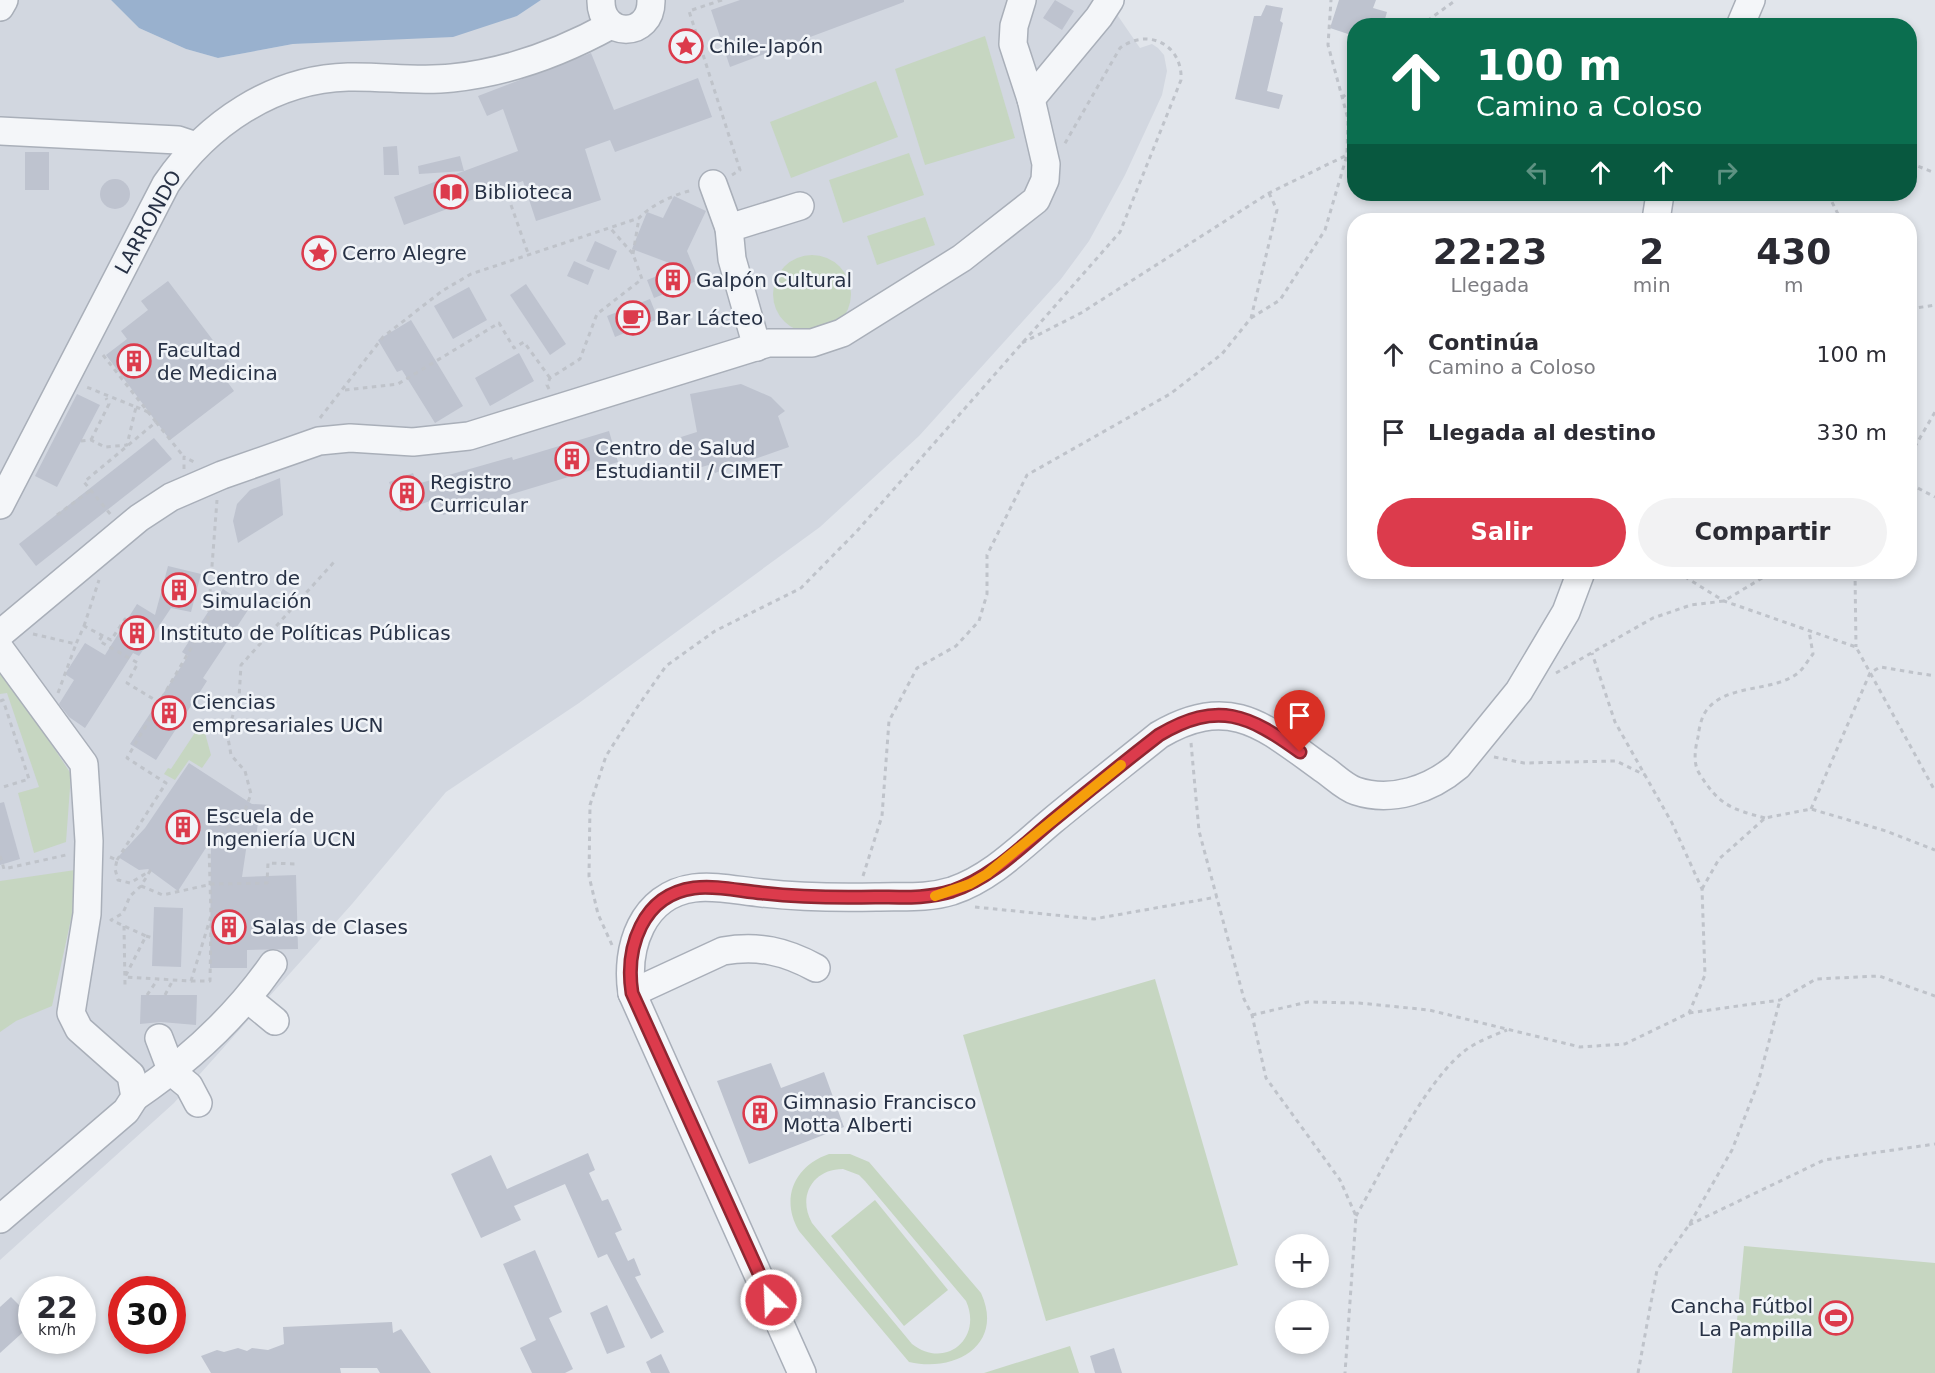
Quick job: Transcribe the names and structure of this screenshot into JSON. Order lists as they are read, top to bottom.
{
  "streets": {
    "street": ["LARRONDO"]
  },
  "places": {
    "place": ["Chile-Japón", "Cerro Alegre"],
    "library": ["Biblioteca"],
    "building": [
      "Galpón Cultural",
      "Facultad de Medicina",
      "Centro de Salud Estudiantil / CIMET",
      "Registro Curricular",
      "Centro de Simulación",
      "Instituto de Políticas Públicas",
      "Ciencias empresariales UCN",
      "Escuela de Ingeniería UCN",
      "Salas de Clases",
      "Gimnasio Francisco Motta Alberti"
    ],
    "cafe": ["Bar Lácteo"],
    "sports": ["Cancha Fútbol La Pampilla"]
  },
  "page": {
    "turn": ["100 m", "Camino a Coloso"],
    "eta": [
      "22:23",
      "Llegada",
      "2",
      "min",
      "430",
      "m"
    ],
    "list": [
      {
        "name": "Continúa",
        "note": "Camino a Coloso",
        "value": "100 m"
      },
      {
        "name": "Llegada al destino",
        "value": "330 m"
      }
    ],
    "buttons": ["Salir", "Compartir"],
    "map_buttons": ["+", "−"],
    "speed": "22 km/h",
    "limit": "30"
  }
}
